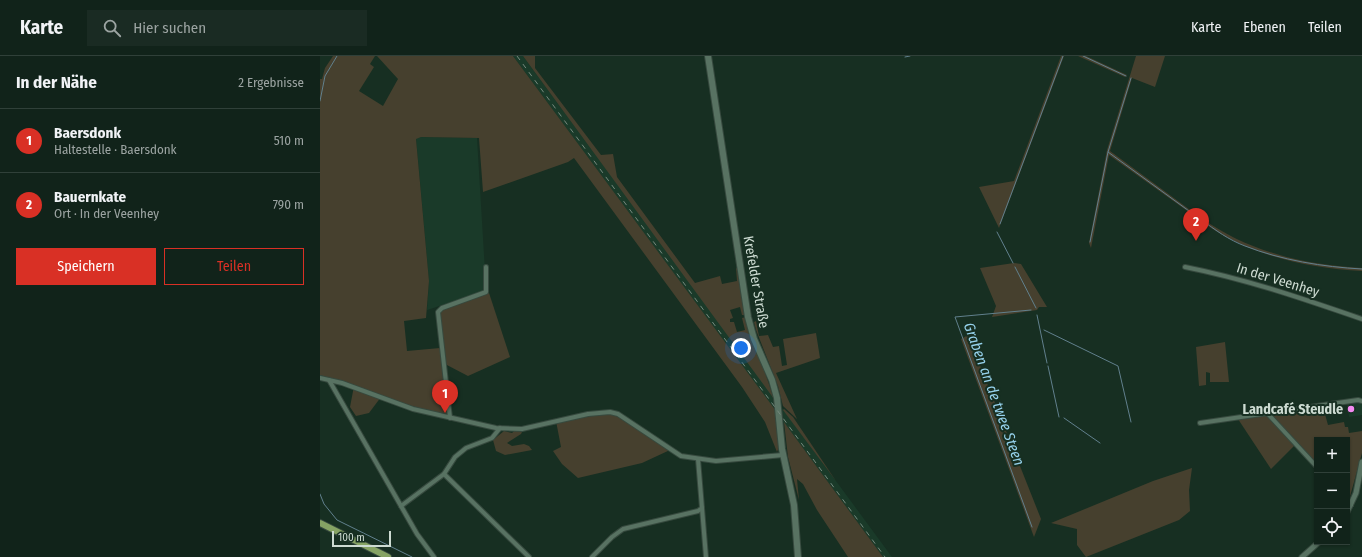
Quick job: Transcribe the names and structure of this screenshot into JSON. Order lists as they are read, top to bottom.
{
  "streets": {
    "main road": ["Krefelder Straße"],
    "street": ["In der Veenhey"]
  },
  "water": ["Graben an de twee Steen"],
  "places": ["Landcafé Steudle"],
  "scale_bar": "100 m",
  "page": {
    "header": "Karte",
    "search": "Hier suchen",
    "nav": ["Karte", "Ebenen", "Teilen"],
    "heading": ["In der Nähe", "2 Ergebnisse"],
    "list": [
      {
        "mark": "1",
        "name": "Baersdonk",
        "note": "Haltestelle · Baersdonk",
        "value": "510 m"
      },
      {
        "mark": "2",
        "name": "Bauernkate",
        "note": "Ort · In der Veenhey",
        "value": "790 m"
      }
    ],
    "pins": ["2", "1"],
    "buttons": ["Speichern", "Teilen"],
    "map_buttons": ["+", "−"],
    "scale": "100 m"
  }
}
